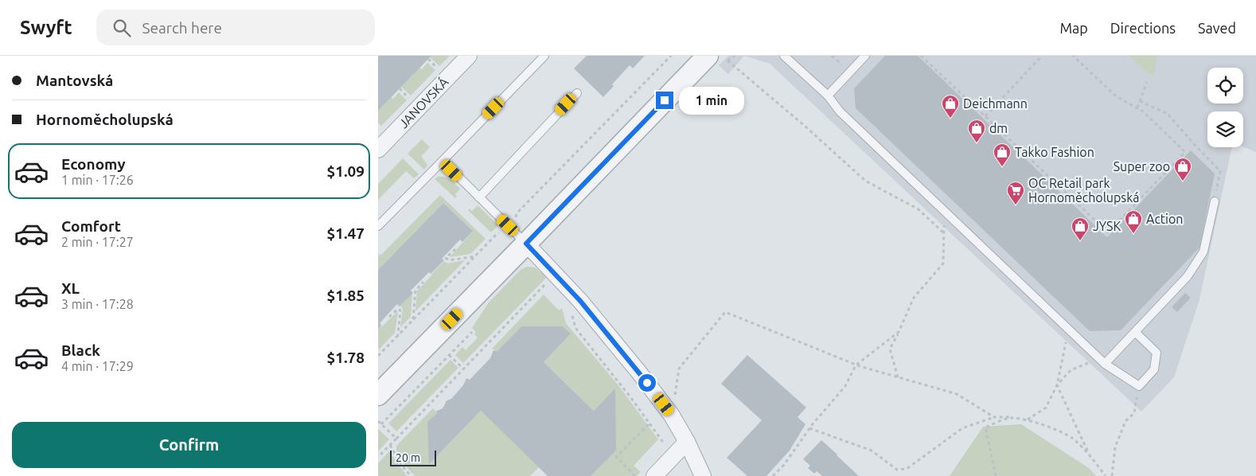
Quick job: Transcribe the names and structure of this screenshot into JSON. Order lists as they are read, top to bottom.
{
  "streets": {
    "street": ["JANOVSKÁ"]
  },
  "places": {
    "shop": [
      "Deichmann",
      "dm",
      "Takko Fashion",
      "Super zoo",
      "Action",
      "JYSK"
    ],
    "supermarket": ["OC Retail park Hornoměcholupská"]
  },
  "scale_bar": "20 m",
  "page": {
    "header": "Swyft",
    "search": "Search here",
    "nav": ["Map", "Directions", "Saved"],
    "banner": ["Mantovská", "Hornoměcholupská"],
    "bubble": "1 min",
    "list": [
      {
        "name": "Economy",
        "note": "1 min · 17:26",
        "value": "$1.09"
      },
      {
        "name": "Comfort",
        "note": "2 min · 17:27",
        "value": "$1.47"
      },
      {
        "name": "XL",
        "note": "3 min · 17:28",
        "value": "$1.85"
      },
      {
        "name": "Black",
        "note": "4 min · 17:29",
        "value": "$1.78"
      }
    ],
    "buttons": "Confirm",
    "scale": "20 m"
  }
}
